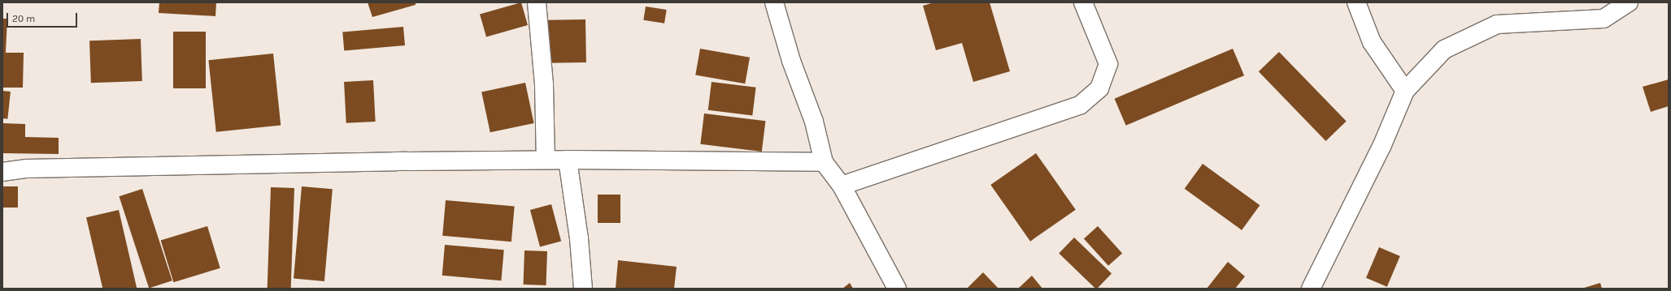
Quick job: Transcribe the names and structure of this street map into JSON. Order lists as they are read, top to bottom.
{
  "scale_bar": "20 m"
}
